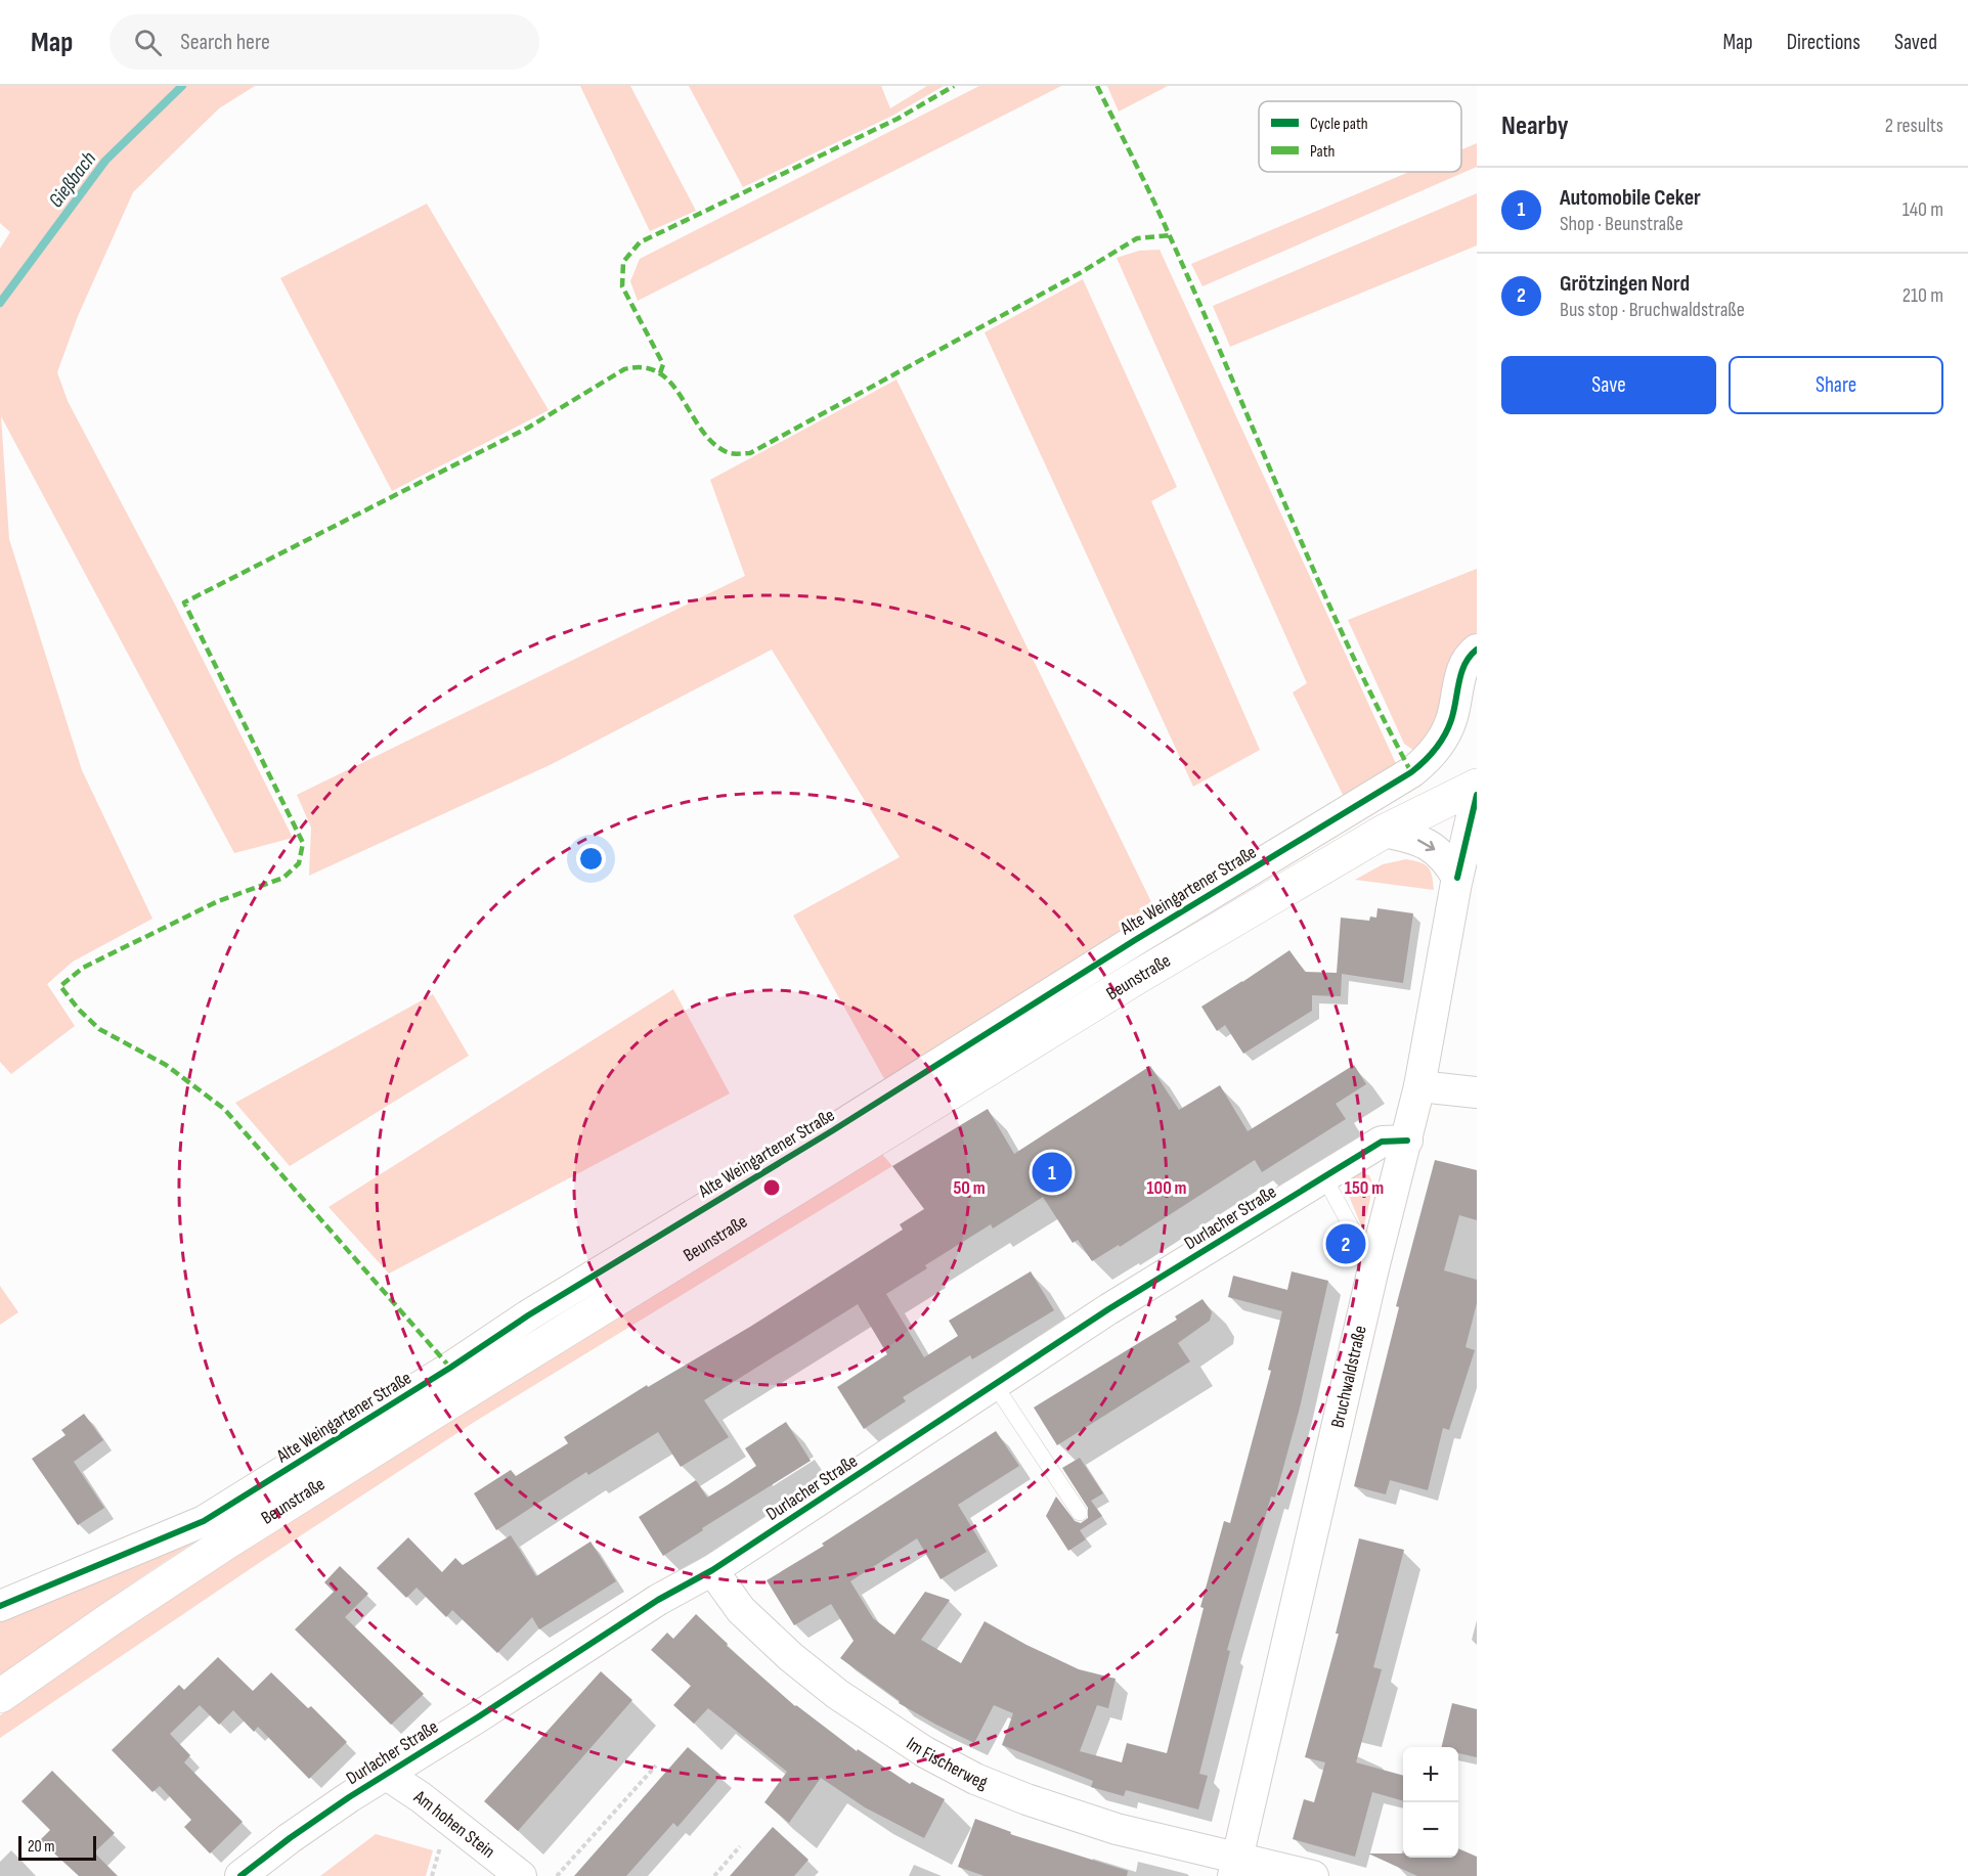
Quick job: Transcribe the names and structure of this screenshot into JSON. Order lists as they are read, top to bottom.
{
  "streets": {
    "main road": ["Beunstraße"],
    "street": [
      "Alte Weingartener Straße",
      "Durlacher Straße",
      "Bruchwaldstraße",
      "Im Fischerweg",
      "Am hohen Stein"
    ]
  },
  "crossings": [
    ["Durlacher Straße", "Bruchwaldstraße"],
    ["Durlacher Straße", "Im Fischerweg"],
    ["Durlacher Straße", "Am hohen Stein"],
    ["Bruchwaldstraße", "Im Fischerweg"]
  ],
  "water": ["Gießbach"],
  "legend": ["Cycle path", "Path"],
  "scale_bar": "20 m",
  "page": {
    "header": "Map",
    "search": "Search here",
    "nav": ["Map", "Directions", "Saved"],
    "heading": ["Nearby", "2 results"],
    "list": [
      {
        "mark": "1",
        "name": "Automobile Ceker",
        "note": "Shop · Beunstraße",
        "value": "140 m"
      },
      {
        "mark": "2",
        "name": "Grötzingen Nord",
        "note": "Bus stop · Bruchwaldstraße",
        "value": "210 m"
      }
    ],
    "buttons": ["Save", "Share"],
    "pins": ["1", "2"],
    "map_buttons": ["+", "−"],
    "scale": "20 m"
  },
  "rings": ["50 m", "100 m", "150 m"]
}
